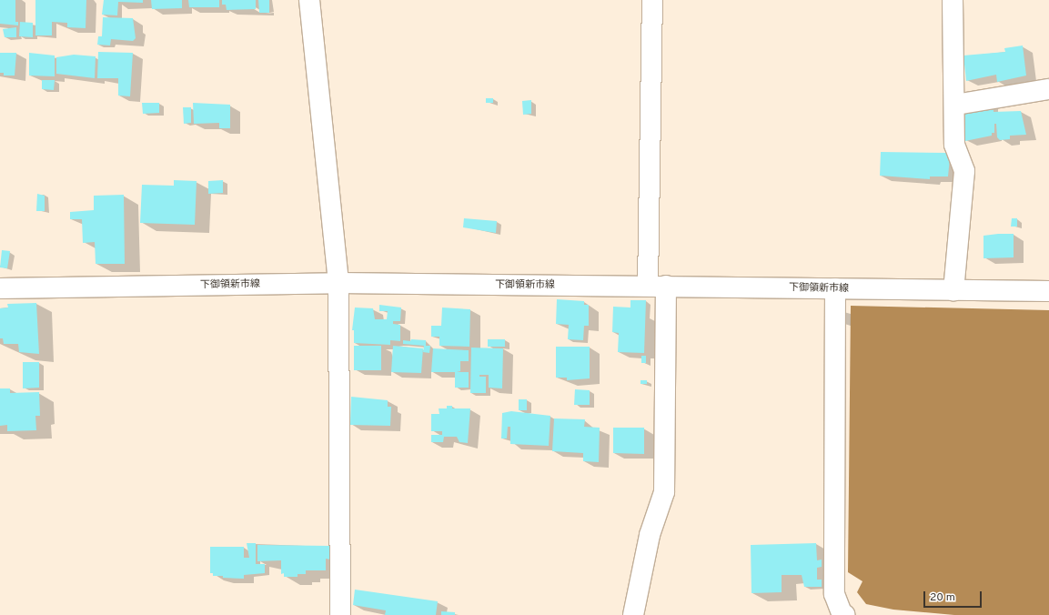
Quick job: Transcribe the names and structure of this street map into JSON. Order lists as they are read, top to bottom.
{
  "streets": {
    "street": ["下御領新市線"]
  },
  "scale_bar": "20 m"
}
